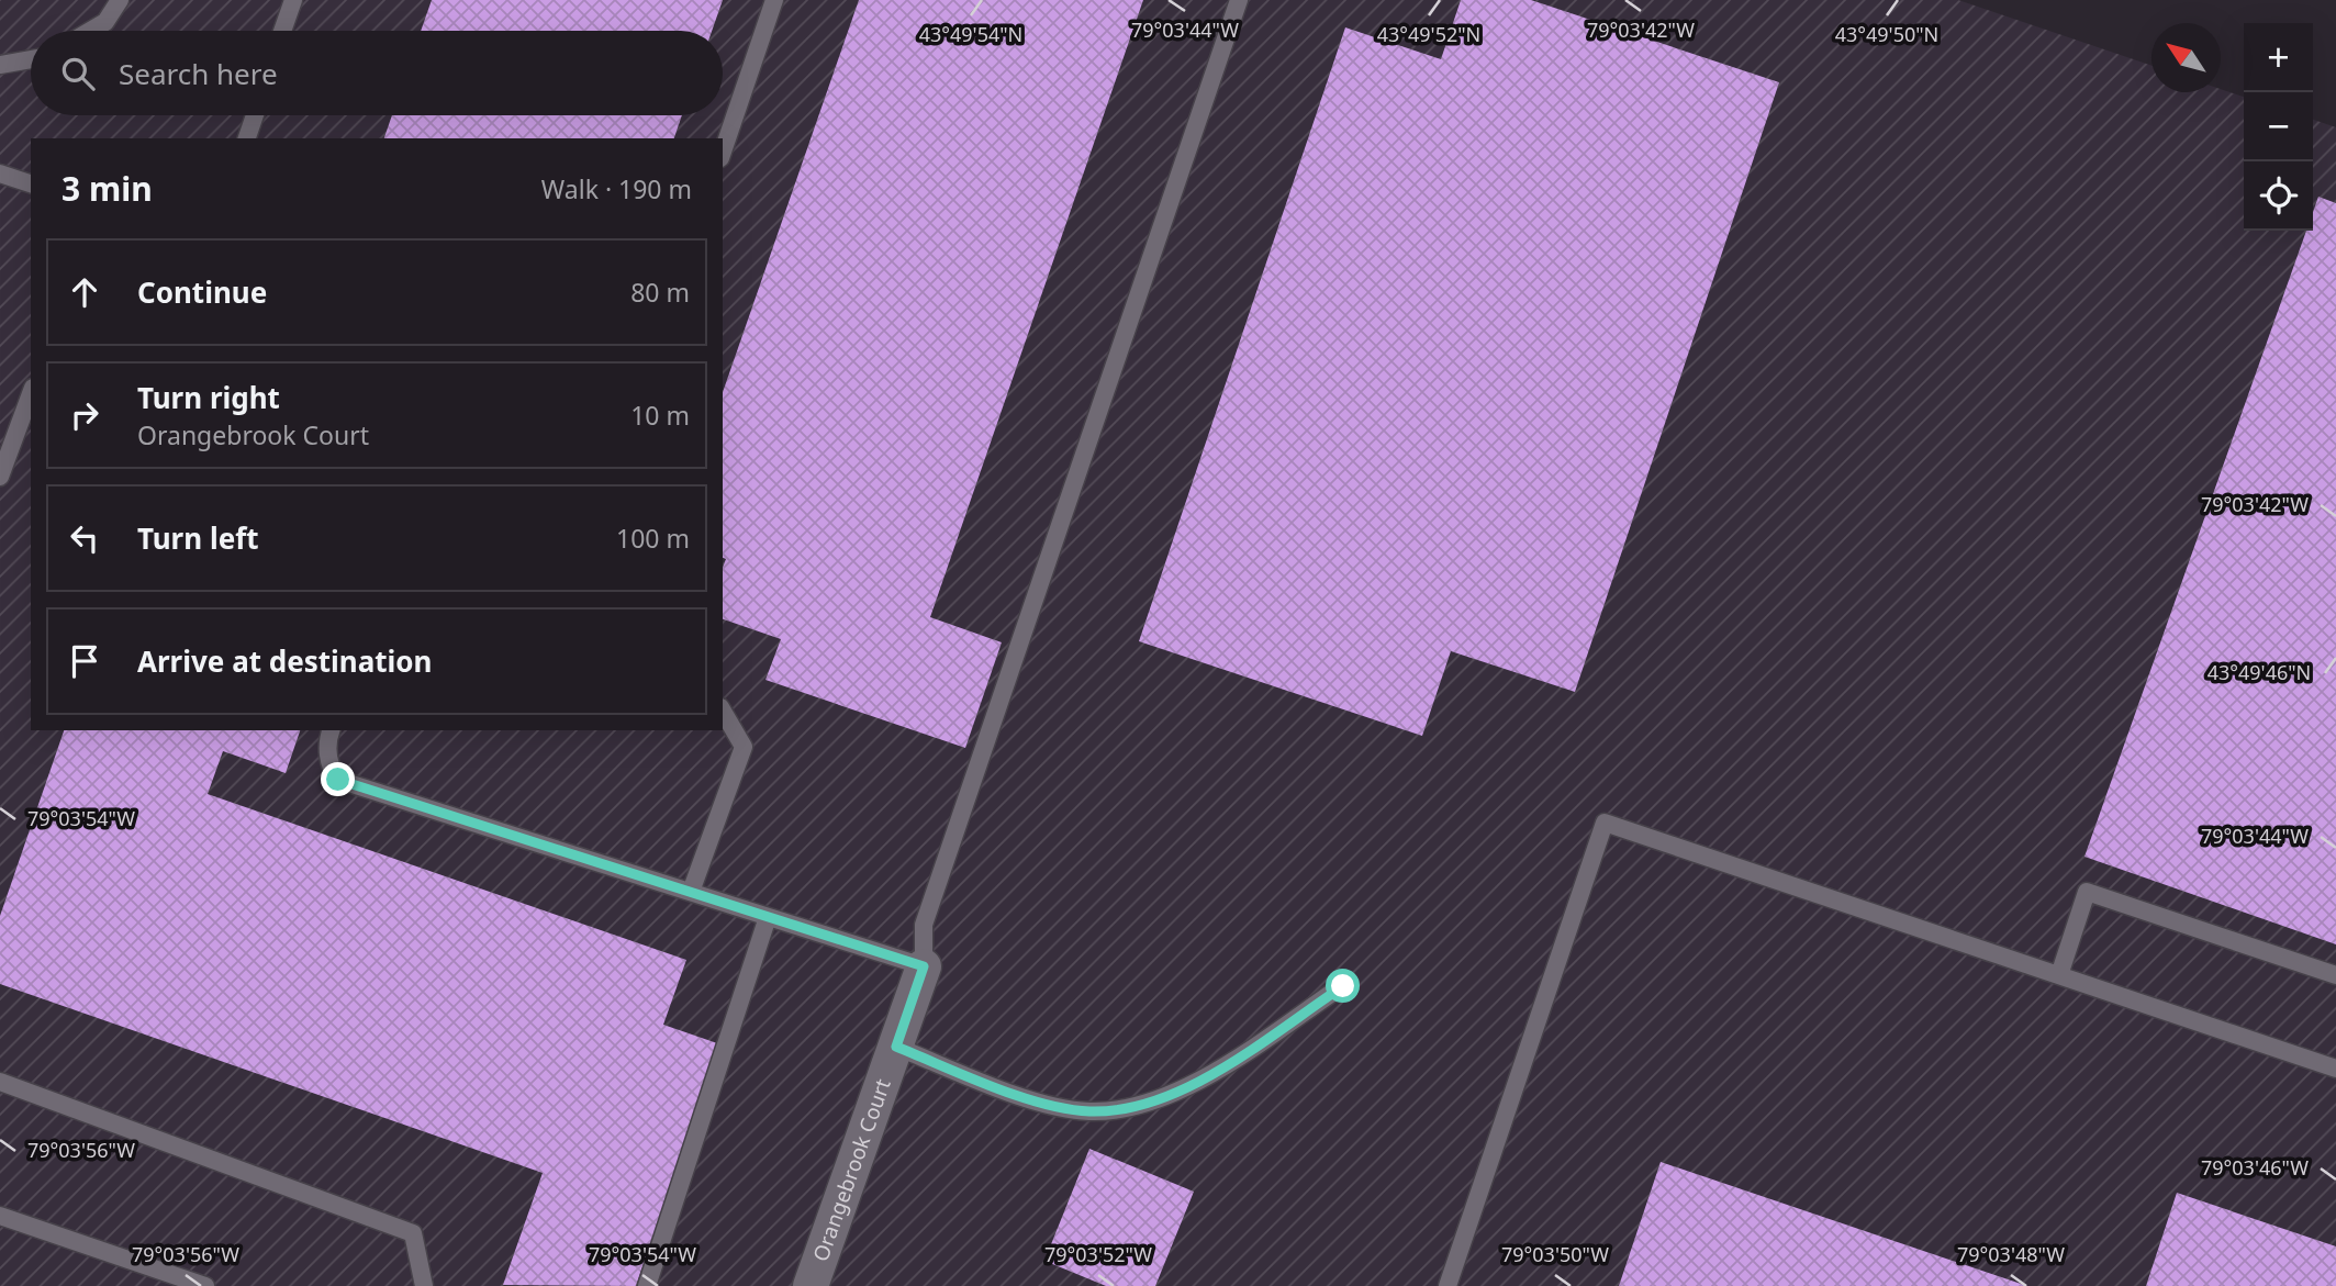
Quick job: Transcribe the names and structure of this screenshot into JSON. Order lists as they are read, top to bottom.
{
  "streets": {
    "street": ["Orangebrook Court"]
  },
  "north": "top left",
  "page": {
    "map_buttons": ["+", "−"],
    "search": "Search here",
    "heading": ["3 min", "Walk · 190 m"],
    "list": [
      ["Continue", "80 m"],
      ["Turn right", "Orangebrook Court", "10 m"],
      ["Turn left", "100 m"],
      "Arrive at destination"
    ]
  },
  "coordinates": [
    "79°03'44\"W",
    "79°03'42\"W",
    "43°49'54\"N",
    "43°49'52\"N",
    "43°49'50\"N",
    "43°49'46\"N",
    "79°03'54\"W",
    "79°03'56\"W",
    "79°03'46\"W",
    "79°03'52\"W",
    "79°03'50\"W",
    "79°03'48\"W"
  ]
}
